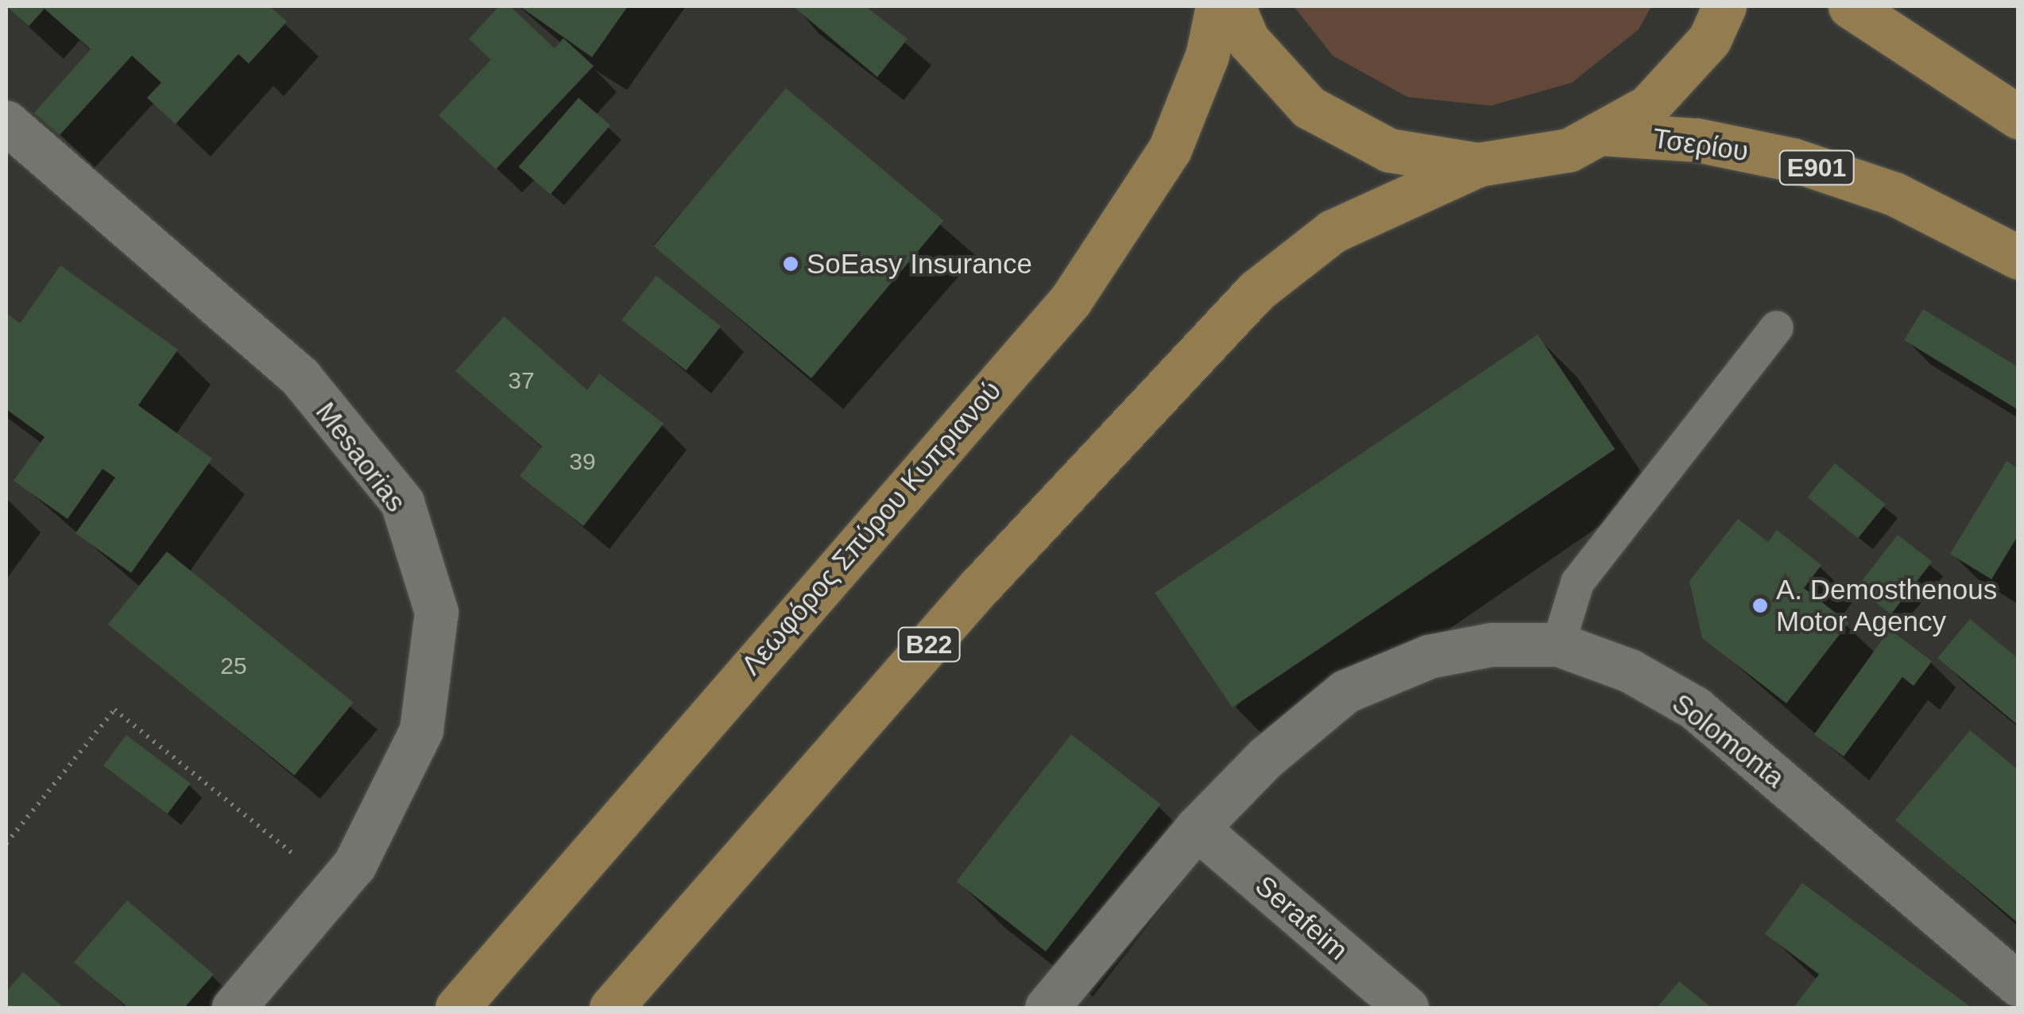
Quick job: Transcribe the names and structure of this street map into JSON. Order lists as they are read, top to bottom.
{
  "streets": {
    "main road": [
      "Τσερίου",
      "E901",
      "Λεωφόρος Σπύρου Κυπριανού",
      "B22"
    ],
    "street": ["Mesaorias", "Solomonta", "Serafeim"]
  },
  "crossings": [
    ["Solomonta", "Serafeim"]
  ],
  "places": ["SoEasy Insurance", "A. Demosthenous Motor Agency"],
  "house_numbers": ["37", "39", "25"]
}
